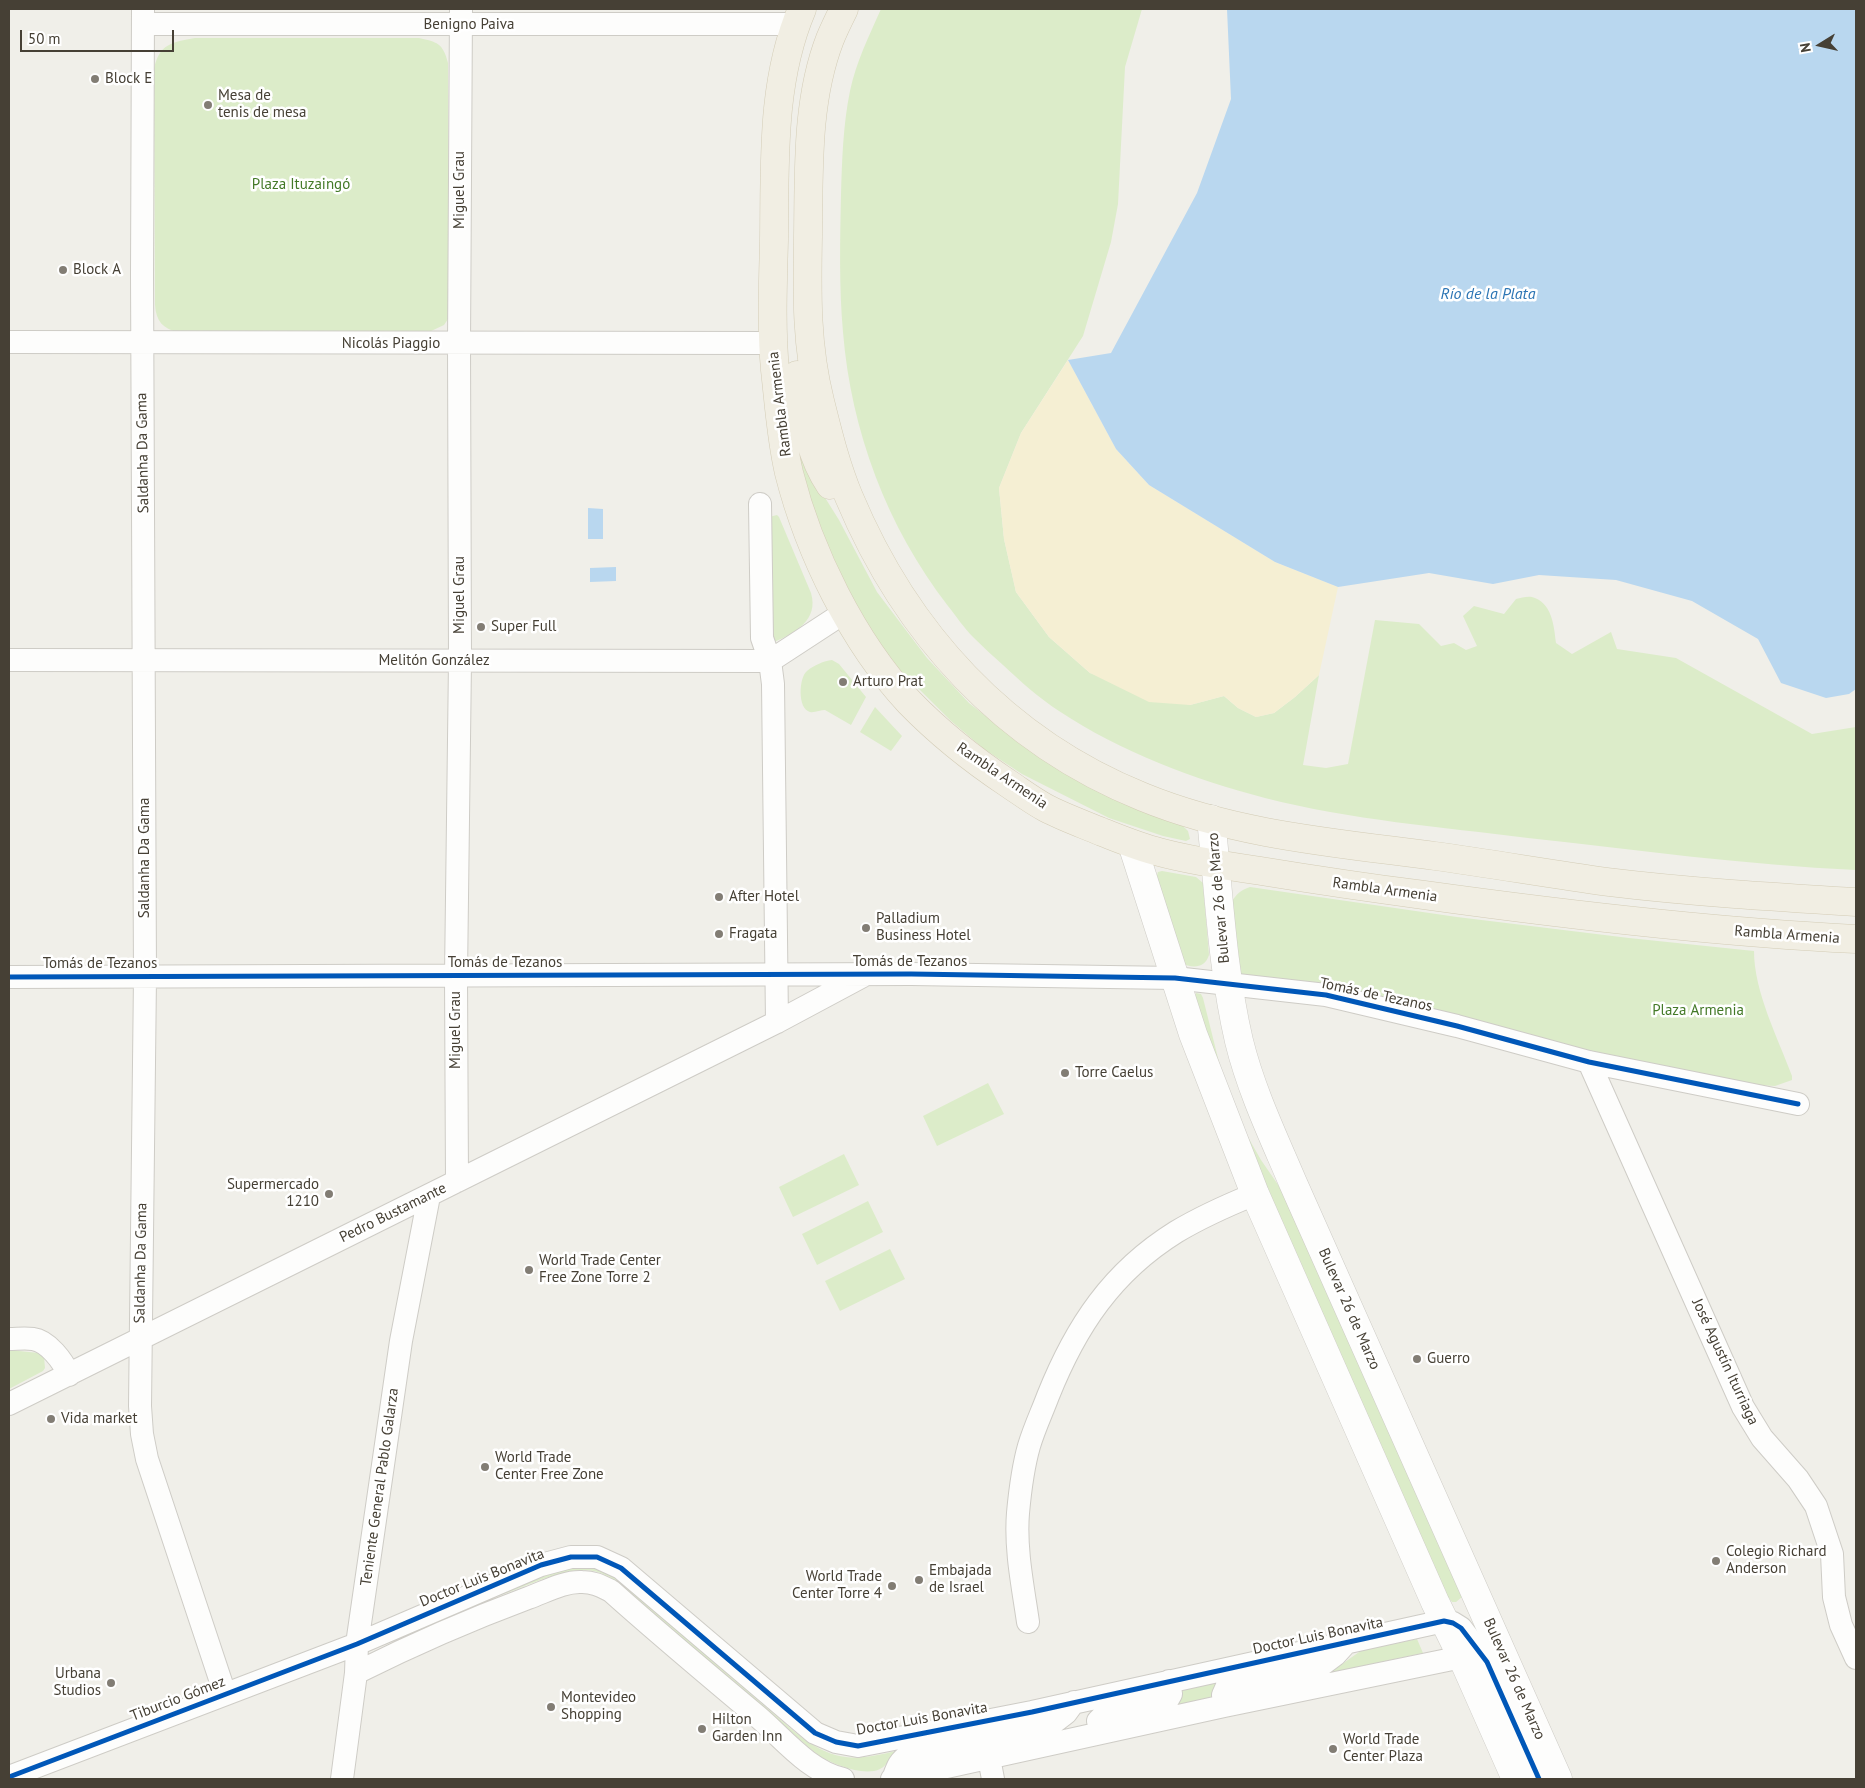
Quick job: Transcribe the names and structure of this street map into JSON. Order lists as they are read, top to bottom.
{
  "streets": {
    "main road": ["Rambla Armenia"],
    "street": [
      "Benigno Paiva",
      "Miguel Grau",
      "Nicolás Piaggio",
      "Saldanha Da Gama",
      "Melitón González",
      "Bulevar 26 de Marzo",
      "Tomás de Tezanos",
      "Pedro Bustamante",
      "José Agustín Iturriaga",
      "Teniente General Pablo Galarza",
      "Doctor Luis Bonavita",
      "Tiburcio Gómez"
    ]
  },
  "crossings": [
    ["Benigno Paiva", "Miguel Grau"],
    ["Benigno Paiva", "Rambla Armenia"],
    ["Benigno Paiva", "Saldanha Da Gama"],
    ["Miguel Grau", "Nicolás Piaggio"],
    ["Miguel Grau", "Melitón González"],
    ["Miguel Grau", "Tomás de Tezanos"],
    ["Miguel Grau", "Pedro Bustamante"],
    ["Nicolás Piaggio", "Rambla Armenia"],
    ["Nicolás Piaggio", "Saldanha Da Gama"],
    ["Rambla Armenia", "Bulevar 26 de Marzo"],
    ["Saldanha Da Gama", "Melitón González"],
    ["Saldanha Da Gama", "Tomás de Tezanos"],
    ["Saldanha Da Gama", "Pedro Bustamante"],
    ["Saldanha Da Gama", "Tiburcio Gómez"],
    ["Bulevar 26 de Marzo", "Tomás de Tezanos"],
    ["Bulevar 26 de Marzo", "Doctor Luis Bonavita"],
    ["Tomás de Tezanos", "Pedro Bustamante"],
    ["Tomás de Tezanos", "José Agustín Iturriaga"],
    ["Pedro Bustamante", "Teniente General Pablo Galarza"],
    ["Teniente General Pablo Galarza", "Doctor Luis Bonavita"],
    ["Teniente General Pablo Galarza", "Tiburcio Gómez"],
    ["Doctor Luis Bonavita", "Tiburcio Gómez"]
  ],
  "water": ["Río de la Plata"],
  "parks": ["Plaza Ituzaingó", "Plaza Armenia"],
  "places": [
    "Block E",
    "Mesa de tenis de mesa",
    "Block A",
    "Super Full",
    "Arturo Prat",
    "After Hotel",
    "Palladium Business Hotel",
    "Fragata",
    "Torre Caelus",
    "Supermercado 1210",
    "World Trade Center Free Zone Torre 2",
    "Guerro",
    "Vida market",
    "World Trade Center Free Zone",
    "Colegio Richard Anderson",
    "Embajada de Israel",
    "World Trade Center Torre 4",
    "Urbana Studios",
    "Montevideo Shopping",
    "Hilton Garden Inn",
    "World Trade Center Plaza"
  ],
  "scale_bar": "50 m",
  "north": "left"
}
